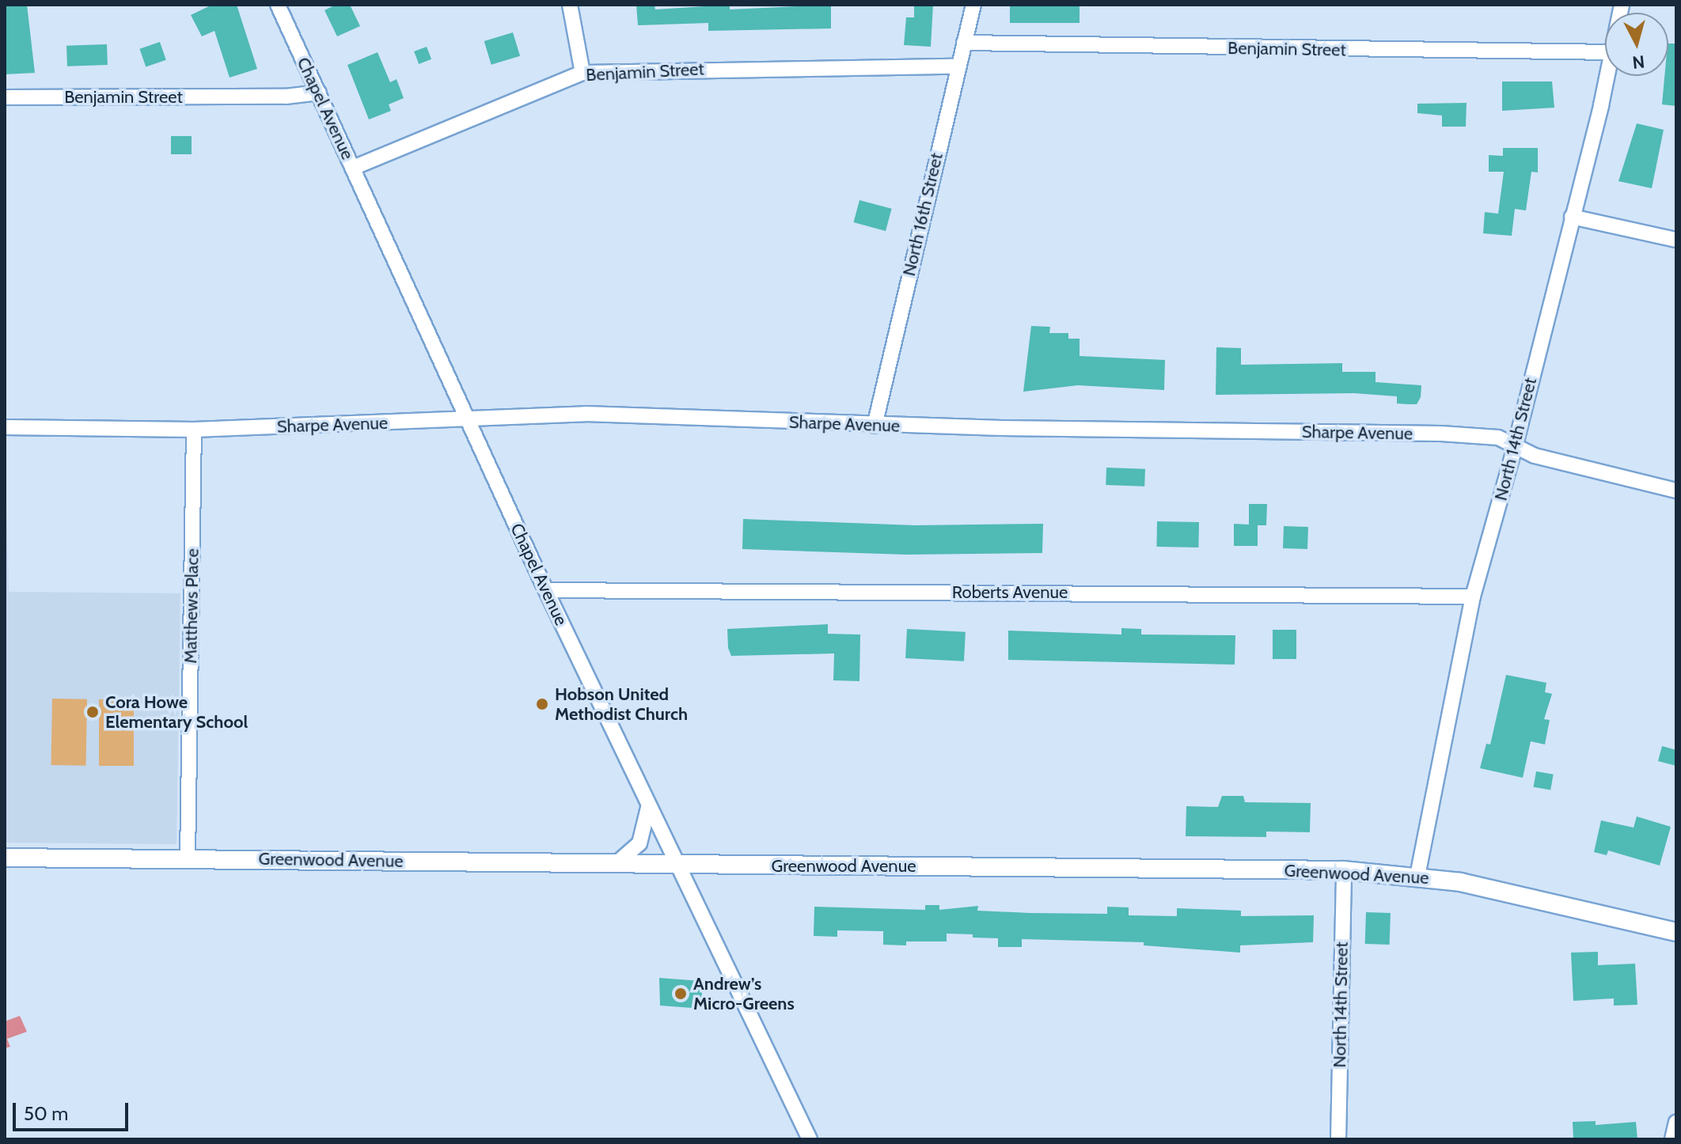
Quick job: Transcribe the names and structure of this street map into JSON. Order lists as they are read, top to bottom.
{
  "streets": {
    "street": [
      "Benjamin Street",
      "Chapel Avenue",
      "North 16th Street",
      "Sharpe Avenue",
      "North 14th Street",
      "Roberts Avenue",
      "Matthews Place",
      "Greenwood Avenue"
    ]
  },
  "crossings": [
    ["Benjamin Street", "Chapel Avenue"],
    ["Benjamin Street", "North 16th Street"],
    ["Chapel Avenue", "Sharpe Avenue"],
    ["Chapel Avenue", "Roberts Avenue"],
    ["Chapel Avenue", "Greenwood Avenue"],
    ["North 16th Street", "Sharpe Avenue"],
    ["Sharpe Avenue", "North 14th Street"],
    ["Sharpe Avenue", "Matthews Place"],
    ["North 14th Street", "Roberts Avenue"],
    ["North 14th Street", "Greenwood Avenue"],
    ["Matthews Place", "Greenwood Avenue"]
  ],
  "places": ["Hobson United Methodist Church", "Cora Howe Elementary School", "Andrew’s Micro-Greens"],
  "scale_bar": "50 m",
  "north": "bottom"
}
